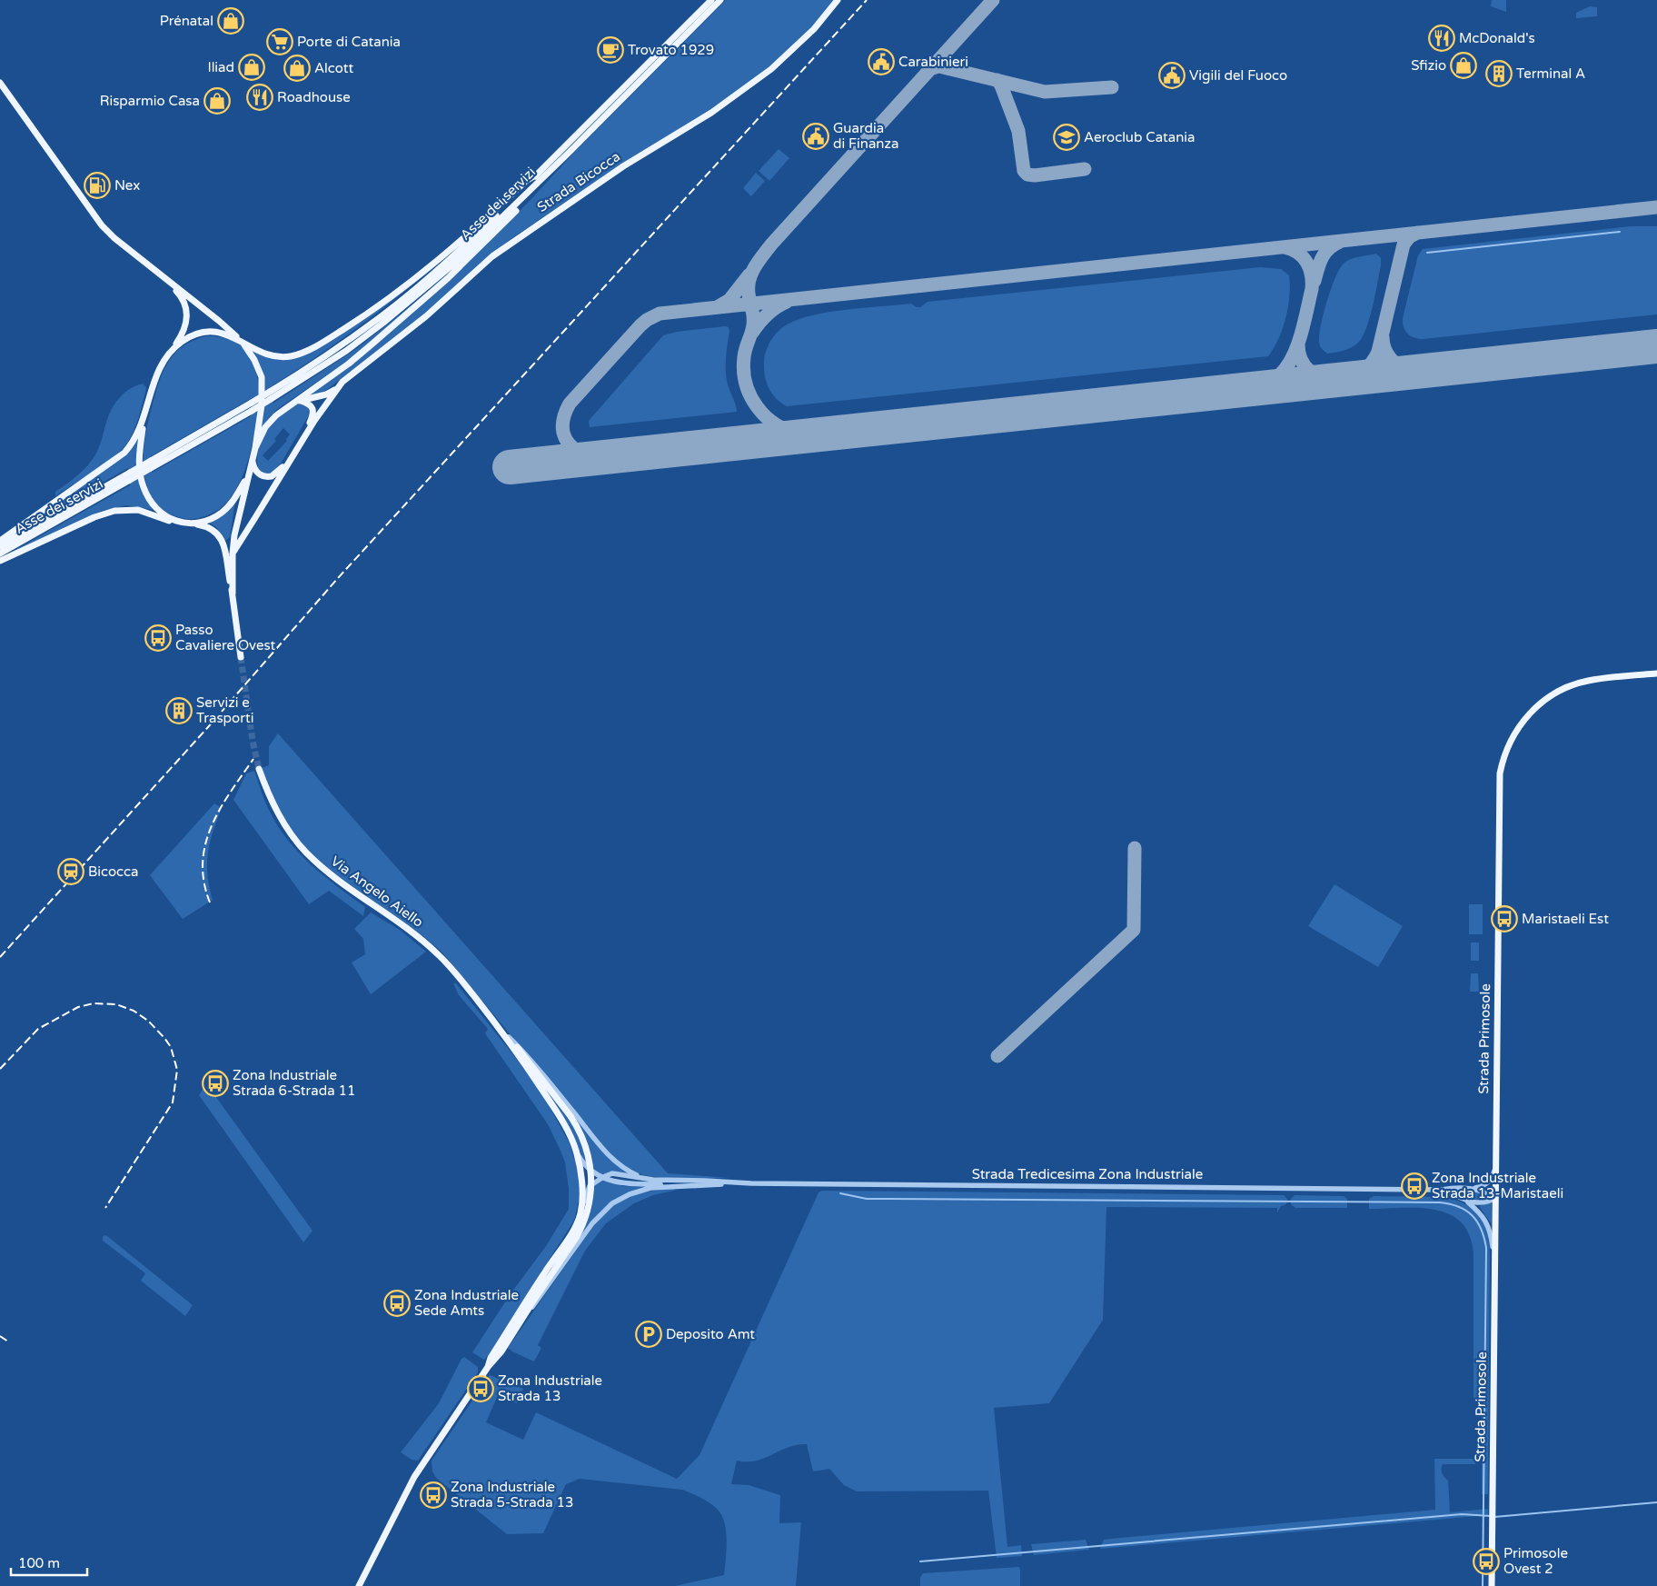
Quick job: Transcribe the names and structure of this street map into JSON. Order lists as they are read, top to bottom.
{
  "streets": {
    "main road": [
      "Strada Bicocca",
      "Asse dei servizi",
      "Via Angelo Aiello",
      "Strada Primosole"
    ],
    "street": ["Strada Tredicesima Zona Industriale"]
  },
  "places": {
    "shop": [
      "Prénatal",
      "Sfizio",
      "Iliad",
      "Alcott",
      "Risparmio Casa"
    ],
    "restaurant": ["McDonald's", "Roadhouse"],
    "supermarket": ["Porte di Catania"],
    "cafe": ["Trovato 1929"],
    "public building": ["Carabinieri", "Vigili del Fuoco", "Guardia di Finanza"],
    "building": ["Terminal A", "Servizi e Trasporti"],
    "school or university": ["Aeroclub Catania"],
    "fuel station": ["Nex"],
    "bus stop": [
      "Passo Cavaliere Ovest",
      "Maristaeli Est",
      "Zona Industriale Strada 6-Strada 11",
      "Zona Industriale Strada 13-Maristaeli",
      "Zona Industriale Sede Amts",
      "Zona Industriale Strada 13",
      "Zona Industriale Strada 5-Strada 13",
      "Primosole Ovest 2"
    ],
    "station": ["Bicocca"],
    "parking": ["Deposito Amt"]
  },
  "scale_bar": "100 m"
}
